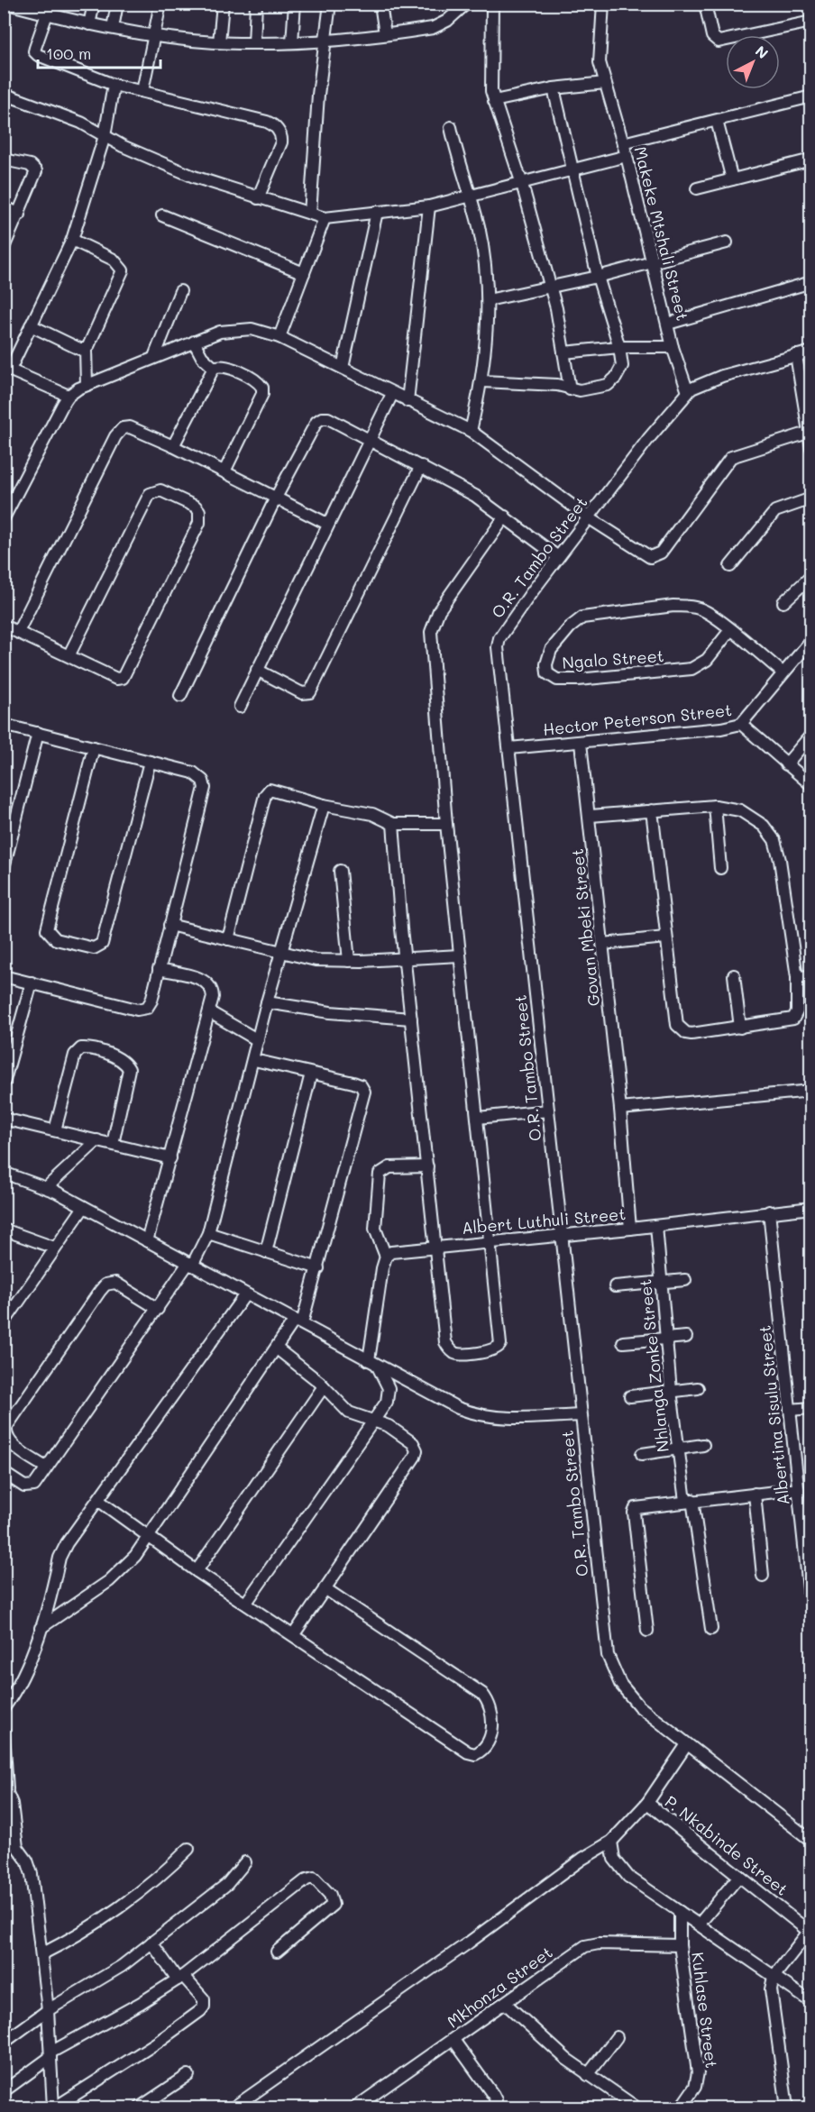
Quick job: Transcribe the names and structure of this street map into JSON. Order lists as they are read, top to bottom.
{
  "streets": {
    "street": [
      "Makeke Mtshali Street",
      "O.R. Tambo Street",
      "Ngalo Street",
      "Hector Peterson Street",
      "Govan Mbeki Street",
      "Albert Luthuli Street",
      "Nhlanga Zonke Street",
      "Albertina Sisulu Street",
      "P. Nkabinde Street",
      "Mkhonza Street",
      "Kuhlase Street"
    ]
  },
  "crossings": [
    ["Makeke Mtshali Street", "O.R. Tambo Street"],
    ["O.R. Tambo Street", "Hector Peterson Street"],
    ["O.R. Tambo Street", "Albert Luthuli Street"],
    ["Hector Peterson Street", "Govan Mbeki Street"],
    ["Govan Mbeki Street", "Albert Luthuli Street"],
    ["Albert Luthuli Street", "Nhlanga Zonke Street"],
    ["Albert Luthuli Street", "Albertina Sisulu Street"],
    ["Mkhonza Street", "Kuhlase Street"]
  ],
  "scale_bar": "100 m",
  "north": "top right"
}
